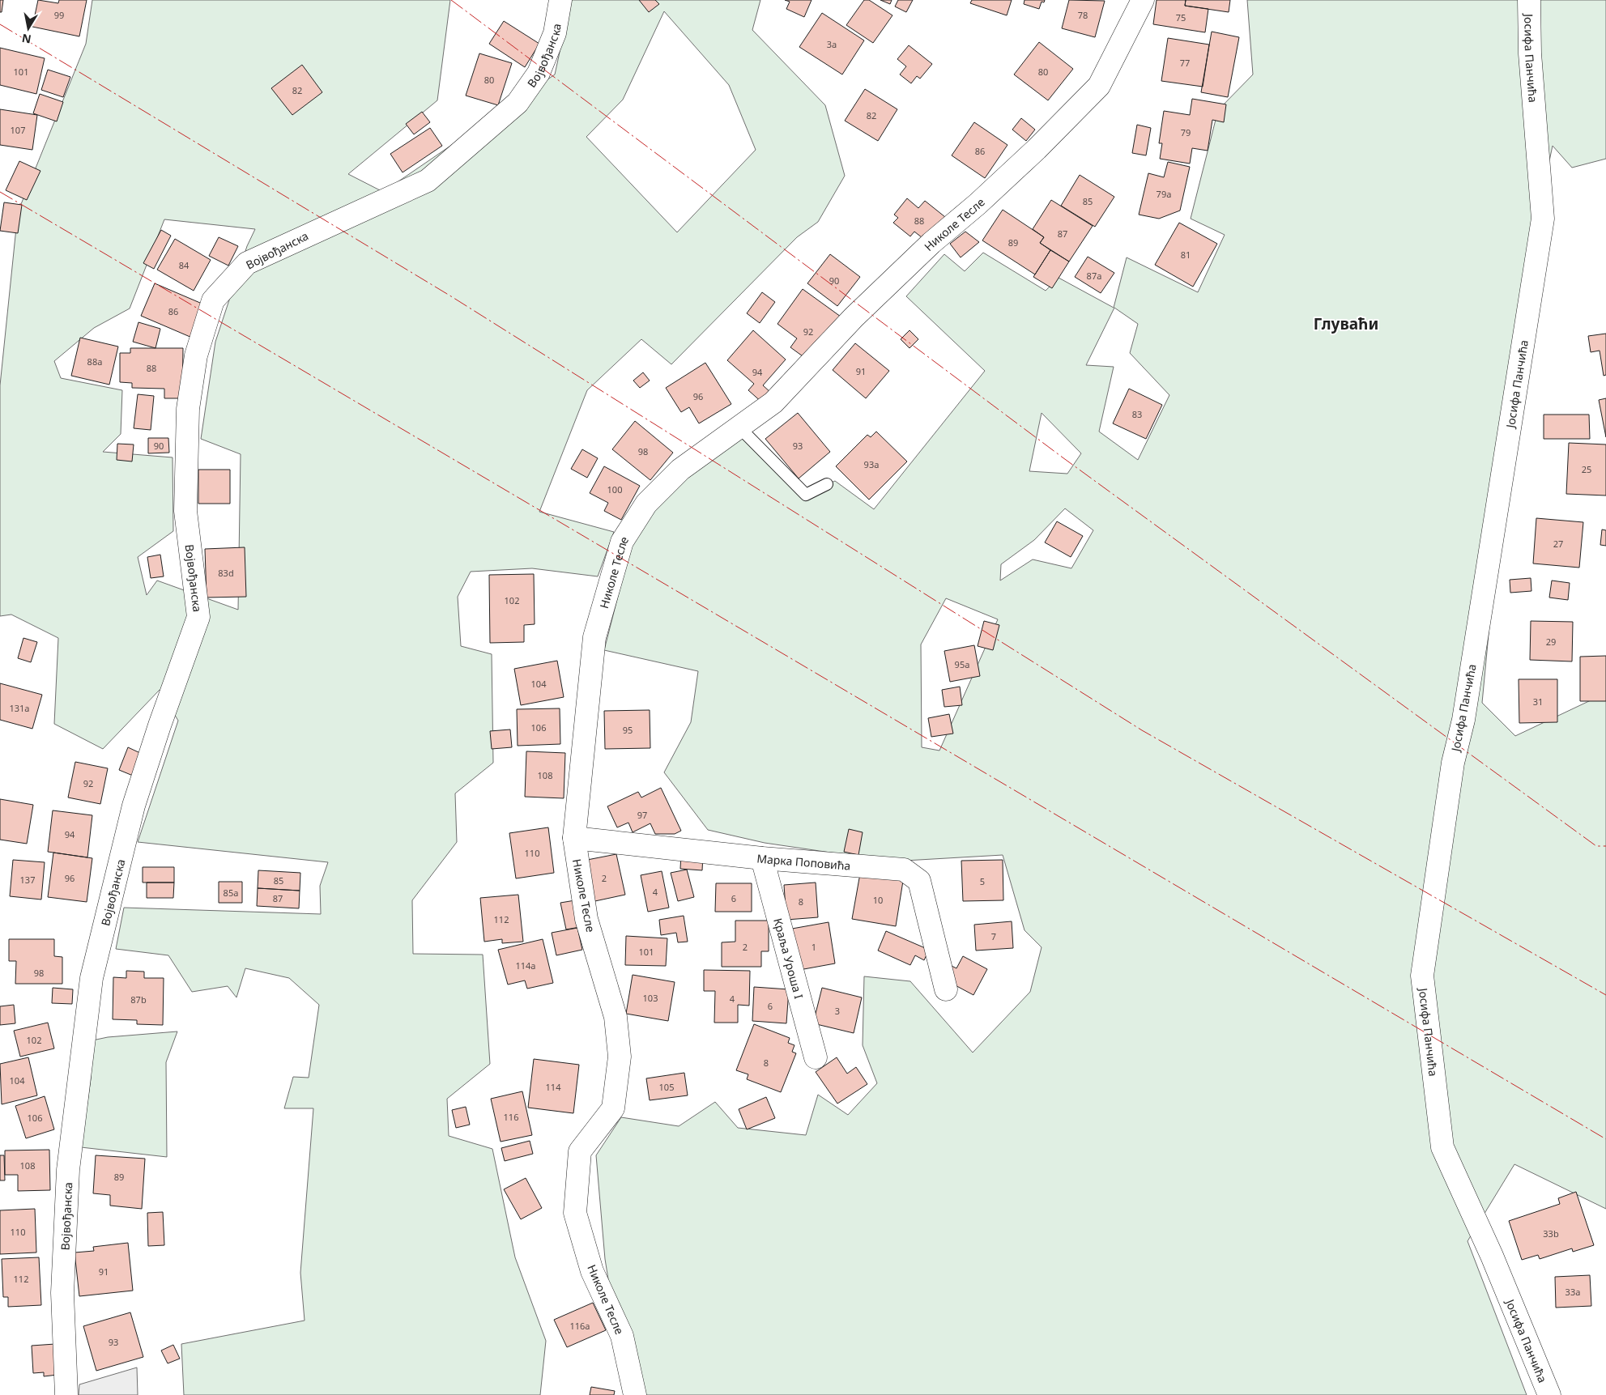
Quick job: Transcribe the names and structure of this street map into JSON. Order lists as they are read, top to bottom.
{
  "streets": {
    "street": [
      "Војвођанска",
      "Јосифа Панчића",
      "Николе Тесле",
      "Марка Поповића",
      "Краља Уроша I"
    ]
  },
  "crossings": [
    ["Николе Тесле", "Марка Поповића"],
    ["Марка Поповића", "Краља Уроша I"]
  ],
  "districts": ["Глуваћи"],
  "house_numbers": [
    "99",
    "78",
    "75",
    "3a",
    "77",
    "101",
    "80",
    "80",
    "82",
    "82",
    "107",
    "79",
    "86",
    "79a",
    "85",
    "88",
    "87",
    "89",
    "81",
    "84",
    "87a",
    "90",
    "86",
    "92",
    "88a",
    "88",
    "91",
    "94",
    "96",
    "83",
    "90",
    "93",
    "98",
    "93a",
    "25",
    "100",
    "27",
    "83d",
    "102",
    "29",
    "95a",
    "104",
    "31",
    "131a",
    "106",
    "95",
    "108",
    "92",
    "97",
    "94",
    "110",
    "96",
    "2",
    "137",
    "85",
    "5",
    "4",
    "85a",
    "87",
    "6",
    "10",
    "8",
    "112",
    "7",
    "2",
    "1",
    "101",
    "114a",
    "98",
    "103",
    "4",
    "87b",
    "6",
    "3",
    "102",
    "8",
    "104",
    "114",
    "105",
    "116",
    "106",
    "108",
    "89",
    "110",
    "33b",
    "91",
    "112",
    "33a",
    "116a",
    "93"
  ],
  "north": "bottom"
}
